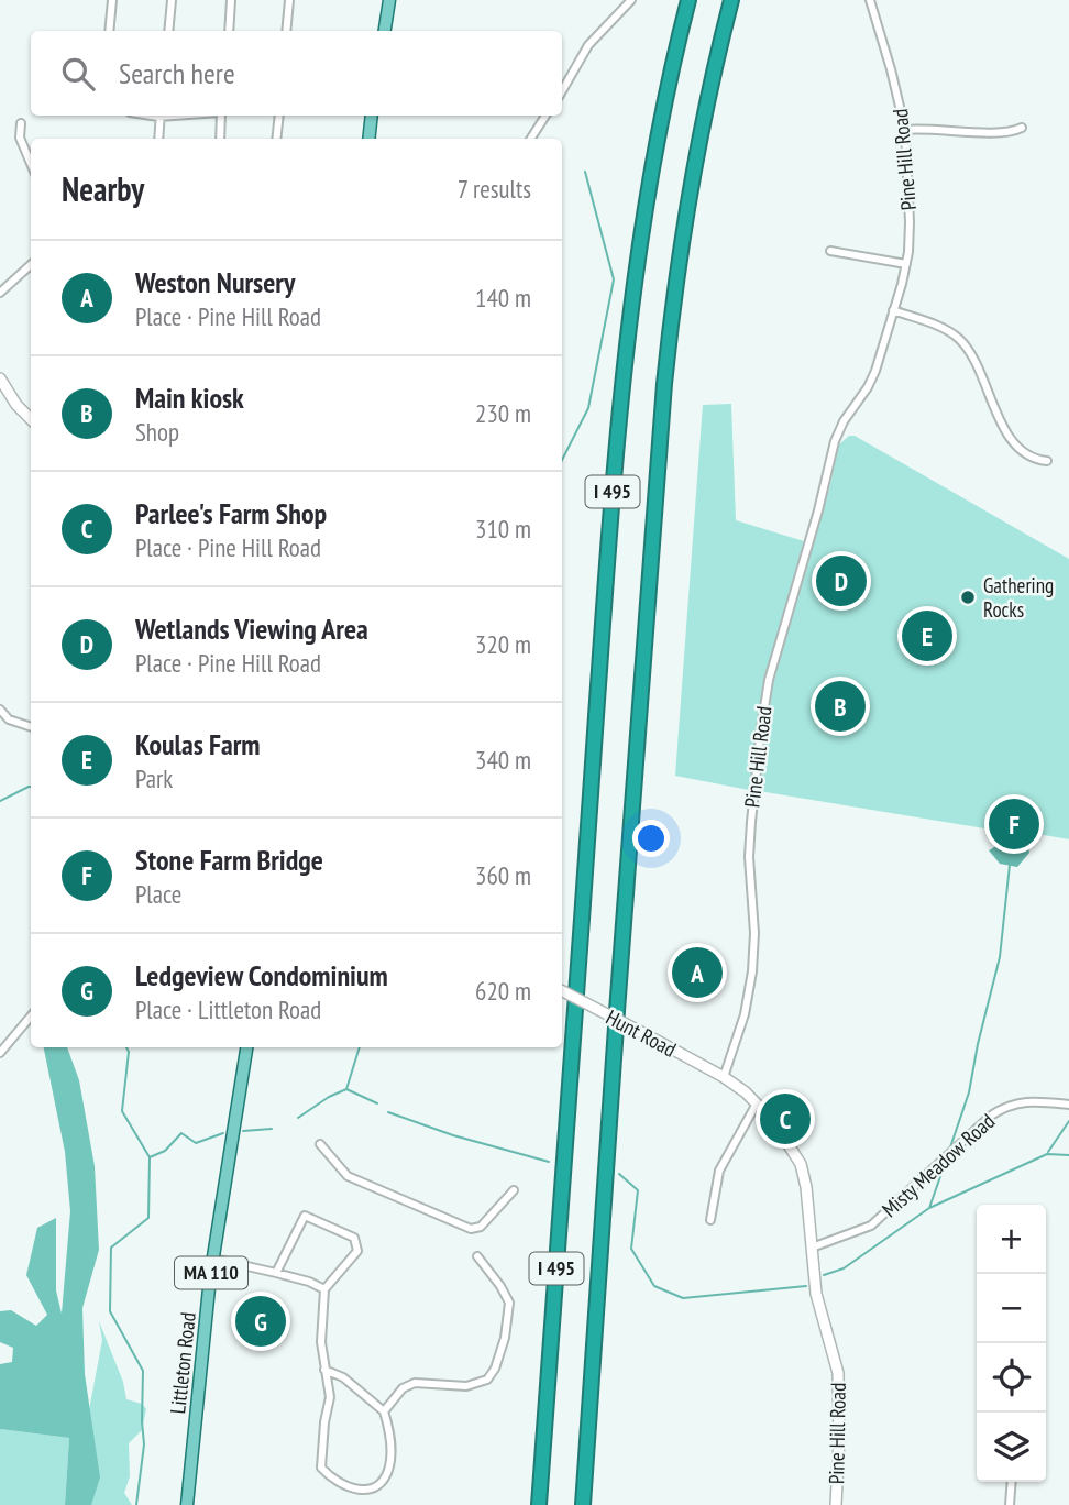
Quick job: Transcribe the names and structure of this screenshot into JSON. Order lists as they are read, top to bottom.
{
  "streets": {
    "highway": ["I 495"],
    "main road": ["MA 110", "Littleton Road"],
    "street": ["Pine Hill Road", "Hunt Road", "Misty Meadow Road"]
  },
  "crossings": [
    ["Pine Hill Road", "Hunt Road"],
    ["Pine Hill Road", "Misty Meadow Road"]
  ],
  "places": ["Gathering Rocks"],
  "page": {
    "search": "Search here",
    "heading": ["Nearby", "7 results"],
    "list": [
      {
        "mark": "A",
        "name": "Weston Nursery",
        "note": "Place · Pine Hill Road",
        "value": "140 m"
      },
      {
        "mark": "B",
        "name": "Main kiosk",
        "note": "Shop",
        "value": "230 m"
      },
      {
        "mark": "C",
        "name": "Parlee's Farm Shop",
        "note": "Place · Pine Hill Road",
        "value": "310 m"
      },
      {
        "mark": "D",
        "name": "Wetlands Viewing Area",
        "note": "Place · Pine Hill Road",
        "value": "320 m"
      },
      {
        "mark": "E",
        "name": "Koulas Farm",
        "note": "Park",
        "value": "340 m"
      },
      {
        "mark": "F",
        "name": "Stone Farm Bridge",
        "note": "Place",
        "value": "360 m"
      },
      {
        "mark": "G",
        "name": "Ledgeview Condominium",
        "note": "Place · Littleton Road",
        "value": "620 m"
      }
    ],
    "pins": [
      "D",
      "E",
      "B",
      "F",
      "A",
      "C",
      "G"
    ],
    "map_buttons": ["+", "−"]
  }
}
